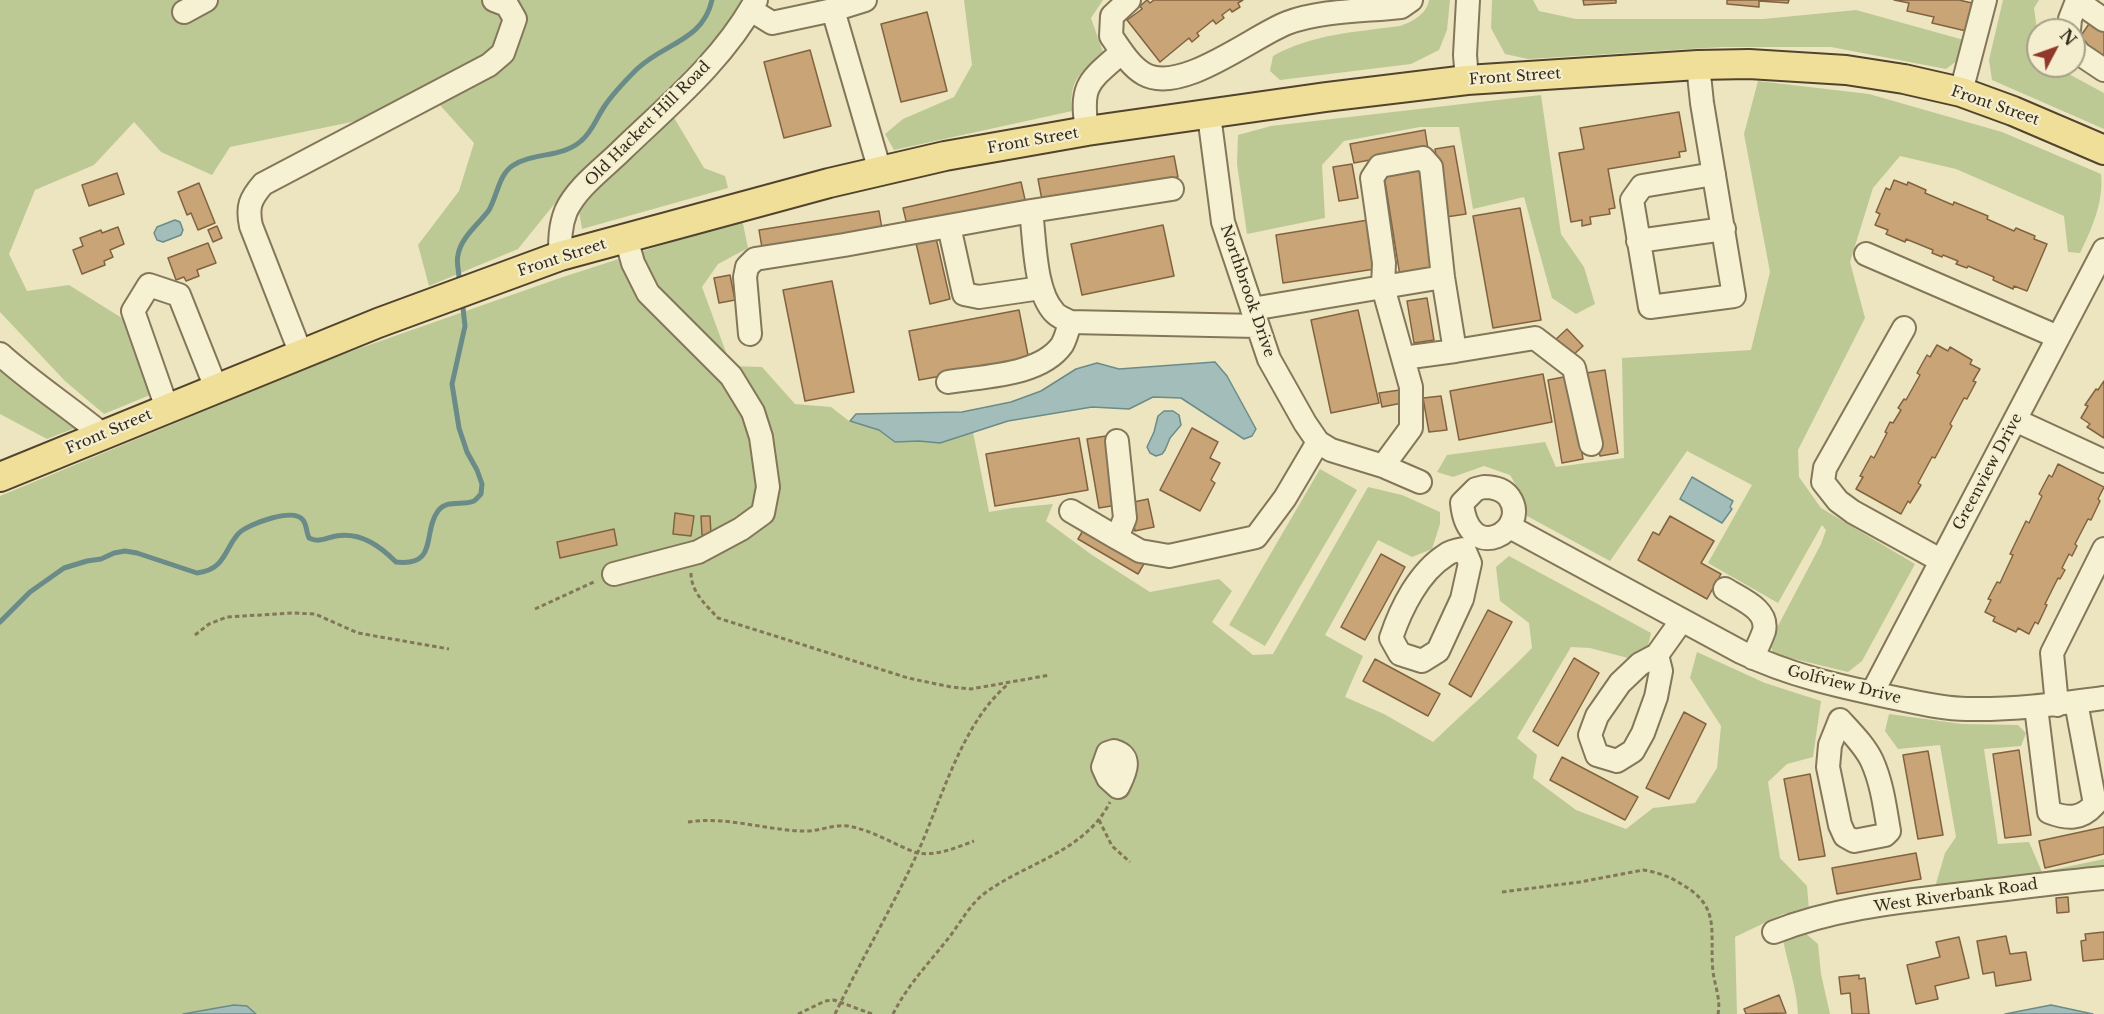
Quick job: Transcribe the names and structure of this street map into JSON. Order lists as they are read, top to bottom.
{
  "streets": {
    "main road": ["Front Street"],
    "street": [
      "Old Hackett Hill Road",
      "Northbrook Drive",
      "Greenview Drive",
      "Golfview Drive",
      "West Riverbank Road"
    ]
  },
  "crossings": [
    ["Front Street", "Old Hackett Hill Road"],
    ["Front Street", "Northbrook Drive"],
    ["Greenview Drive", "Golfview Drive"]
  ],
  "north": "top right"
}
